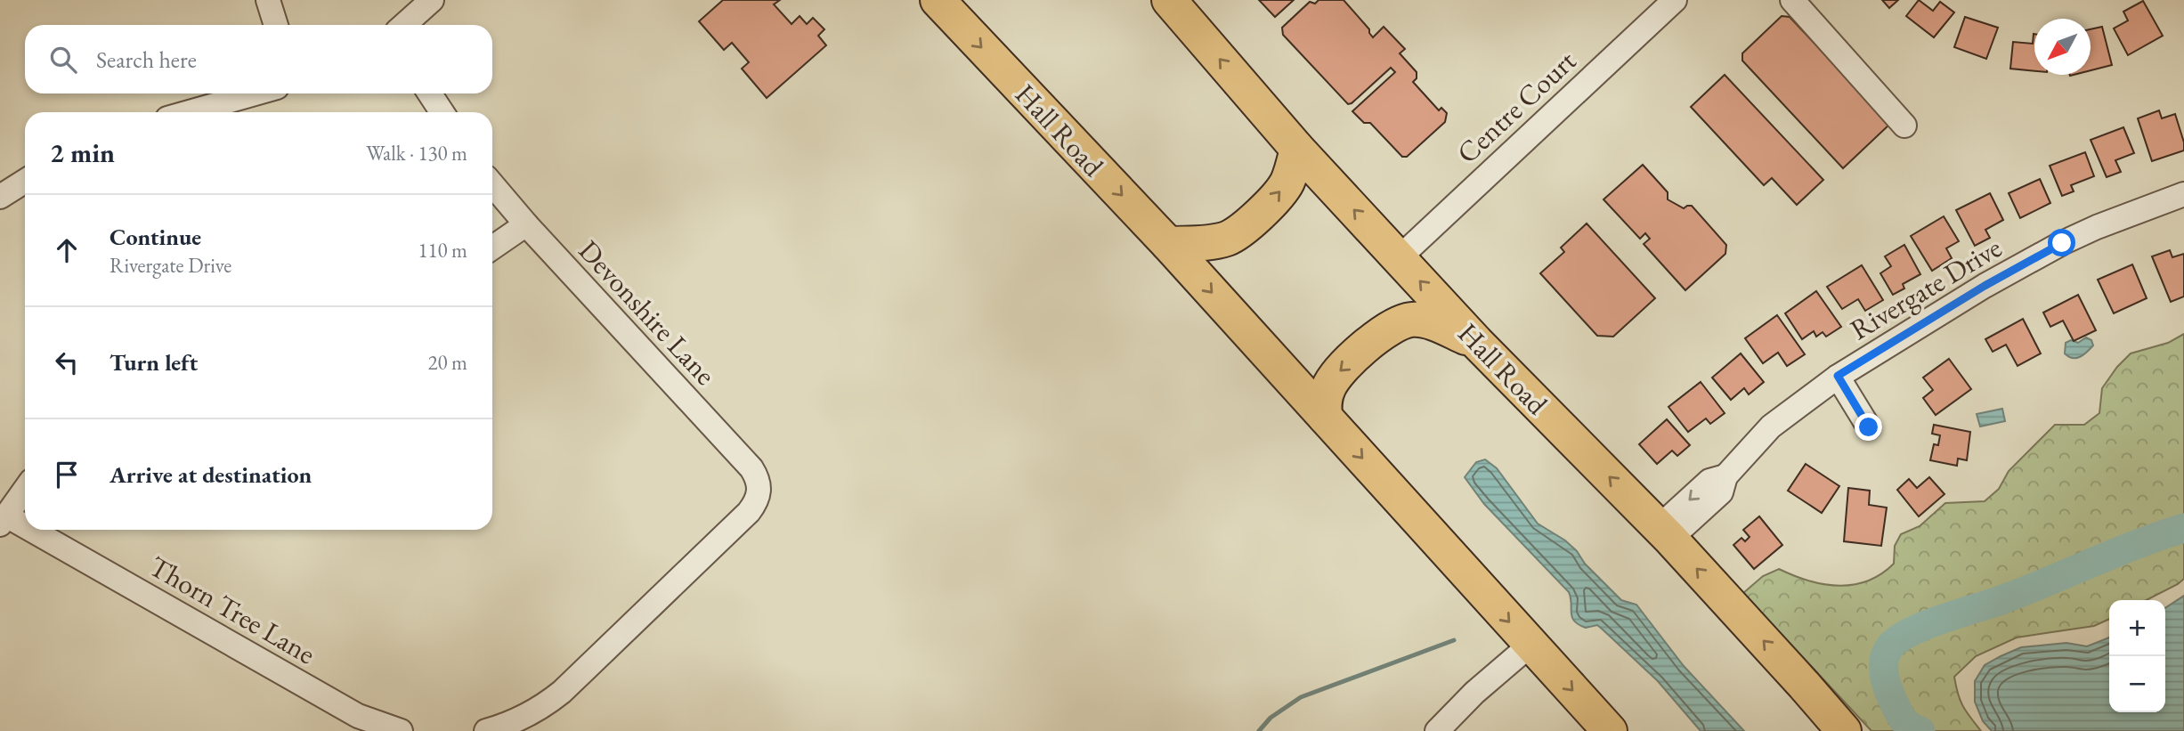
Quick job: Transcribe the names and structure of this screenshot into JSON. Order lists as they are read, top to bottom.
{
  "streets": {
    "highway": ["Hall Road"],
    "street": [
      "Centre Court",
      "Rivergate Drive",
      "Devonshire Lane",
      "Thorn Tree Lane"
    ]
  },
  "crossings": [
    ["Centre Court", "Hall Road"],
    ["Hall Road", "Rivergate Drive"]
  ],
  "north": "bottom left",
  "page": {
    "search": "Search here",
    "heading": ["2 min", "Walk · 130 m"],
    "list": [
      ["Continue", "Rivergate Drive", "110 m"],
      ["Turn left", "20 m"],
      "Arrive at destination"
    ],
    "map_buttons": ["+", "−"]
  }
}
